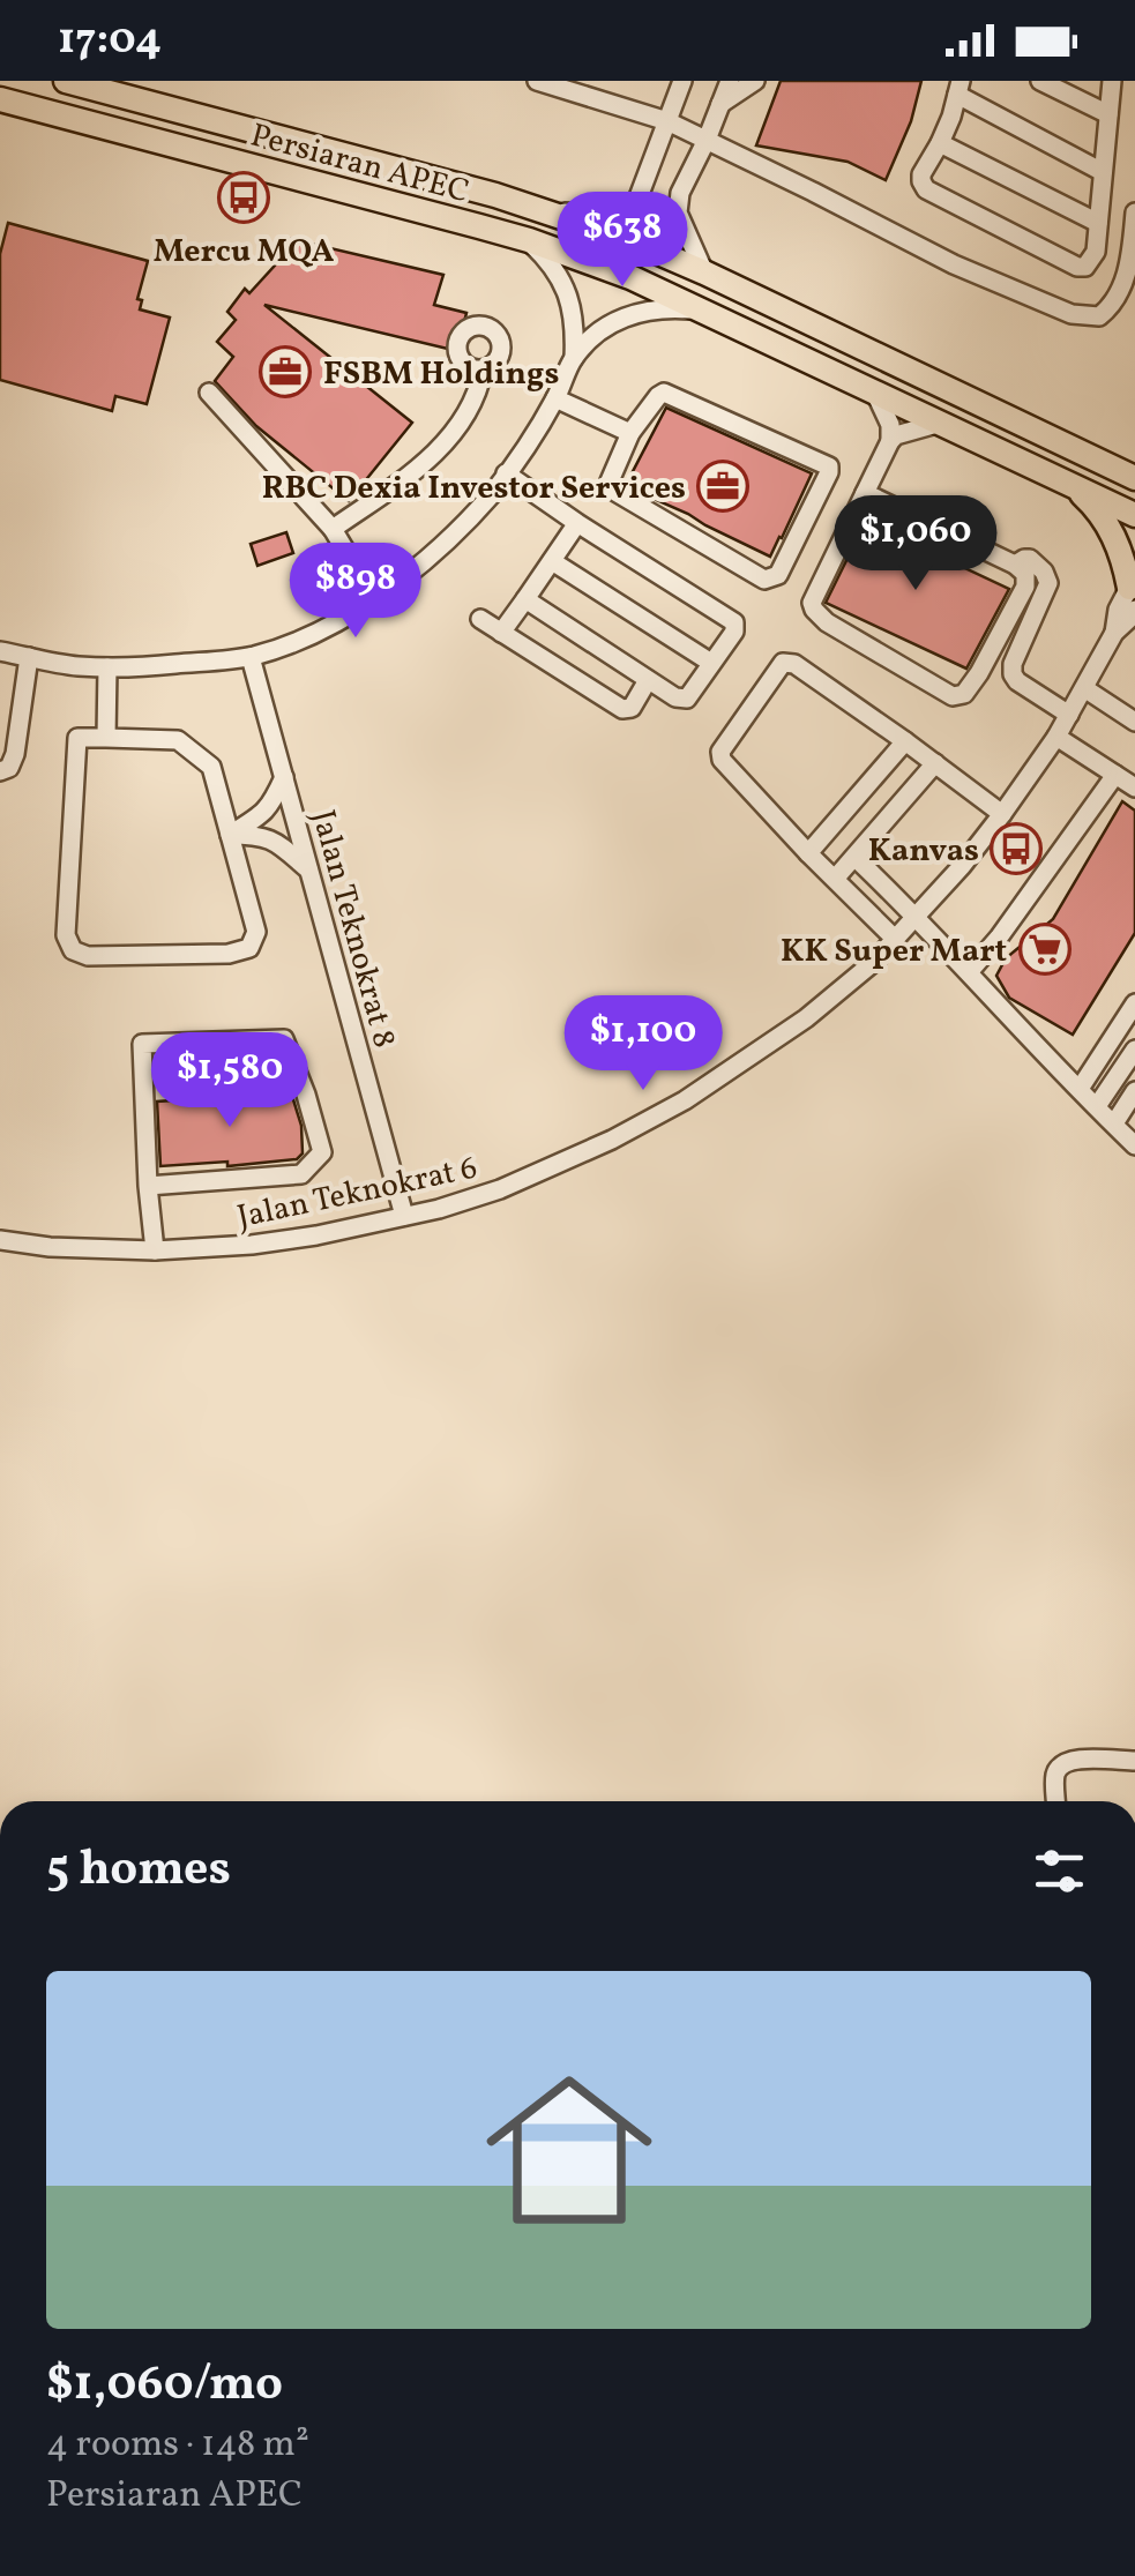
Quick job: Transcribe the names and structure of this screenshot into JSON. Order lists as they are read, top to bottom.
{
  "streets": {
    "main road": ["Persiaran APEC"],
    "street": ["Jalan Teknokrat 8", "Jalan Teknokrat 6"]
  },
  "crossings": [
    ["Jalan Teknokrat 8", "Jalan Teknokrat 6"]
  ],
  "places": {
    "bus stop": ["Mercu MQA", "Kanvas"],
    "office": ["FSBM Holdings", "RBC Dexia Investor Services"],
    "supermarket": ["KK Super Mart"]
  },
  "page": {
    "status": "17:04",
    "price": [
      "$638",
      "$1,060",
      "$898",
      "$1,100",
      "$1,580"
    ],
    "heading": "5 homes",
    "list": [
      {
        "name": "$1,060/mo",
        "note": "4 rooms · 148 m² · Persiaran APEC"
      }
    ]
  }
}
